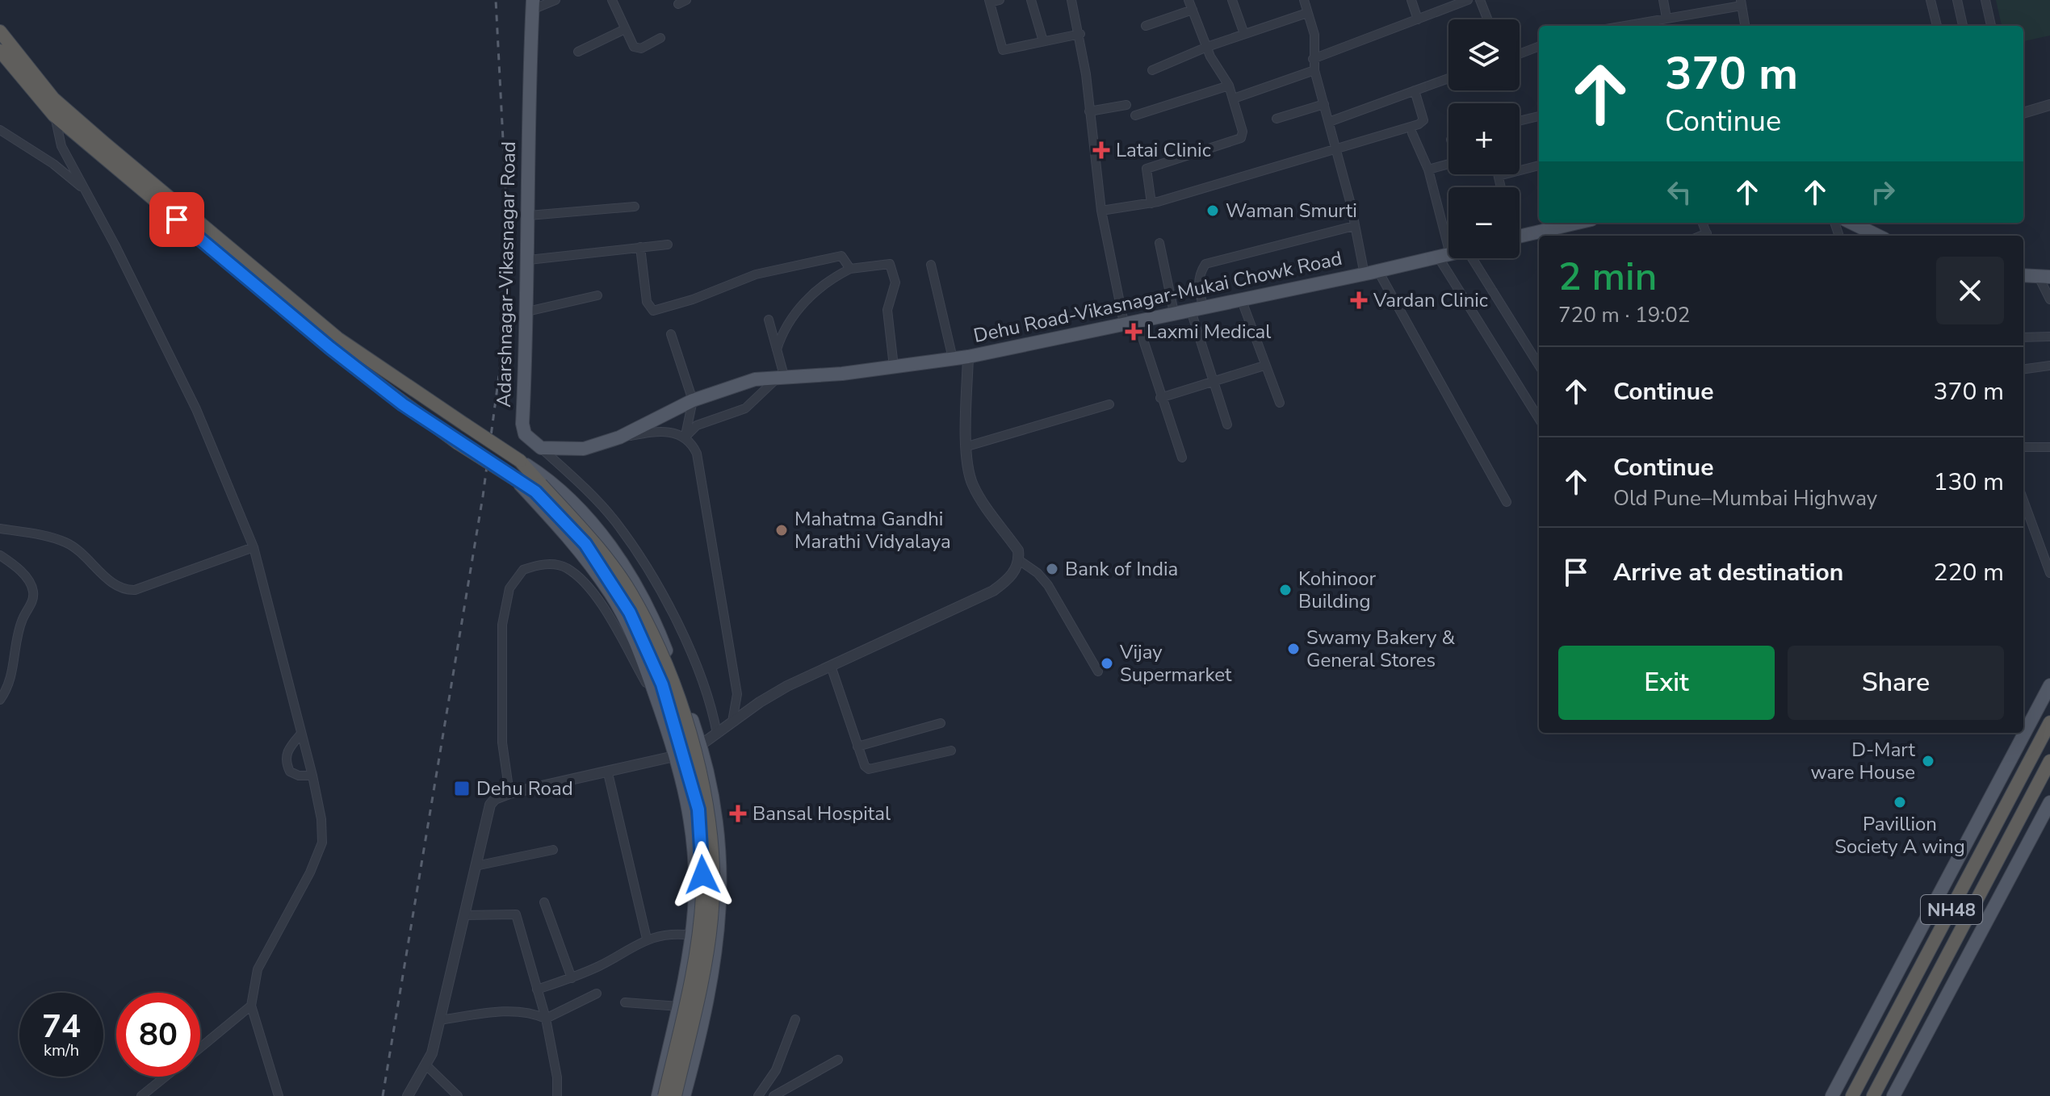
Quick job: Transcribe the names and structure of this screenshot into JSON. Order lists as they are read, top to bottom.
{
  "streets": {
    "highway": ["NH48"],
    "main road": ["Adarshnagar-Vikasnagar Road", "Dehu Road-Vikasnagar-Mukai Chowk Road"]
  },
  "places": {
    "health": [
      "Latai Clinic",
      "Vardan Clinic",
      "Laxmi Medical",
      "Bansal Hospital"
    ],
    "other": [
      "Waman Smurti",
      "Mahatma Gandhi Marathi Vidyalaya",
      "Bank of India",
      "Kohinoor Building",
      "Swamy Bakery & General Stores",
      "Vijay Supermarket",
      "D-Mart ware House",
      "Pavillion Society A wing"
    ],
    "transit": ["Dehu Road"]
  },
  "page": {
    "map_buttons": ["+", "−"],
    "turn": ["370 m", "Continue"],
    "heading": ["2 min", "720 m · 19:02"],
    "list": [
      {
        "name": "Continue",
        "value": "370 m"
      },
      {
        "name": "Continue",
        "note": "Old Pune–Mumbai Highway",
        "value": "130 m"
      },
      {
        "name": "Arrive at destination",
        "value": "220 m"
      }
    ],
    "buttons": ["Exit", "Share"],
    "speed": "74 km/h",
    "limit": "80"
  }
}
